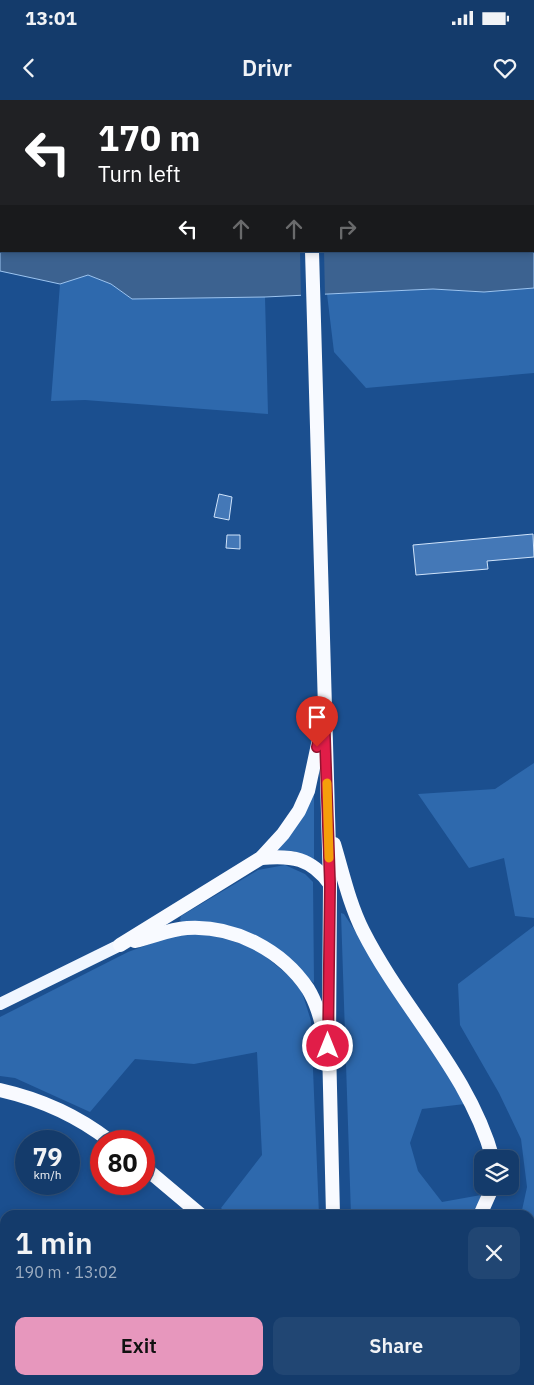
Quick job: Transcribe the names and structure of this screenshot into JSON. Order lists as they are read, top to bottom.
{
  "page": {
    "status": "13:01",
    "header": "Drivr",
    "turn": ["170 m", "Turn left"],
    "speed": "79 km/h",
    "limit": "80",
    "heading": ["1 min", "190 m · 13:02"],
    "buttons": ["Exit", "Share"]
  }
}
